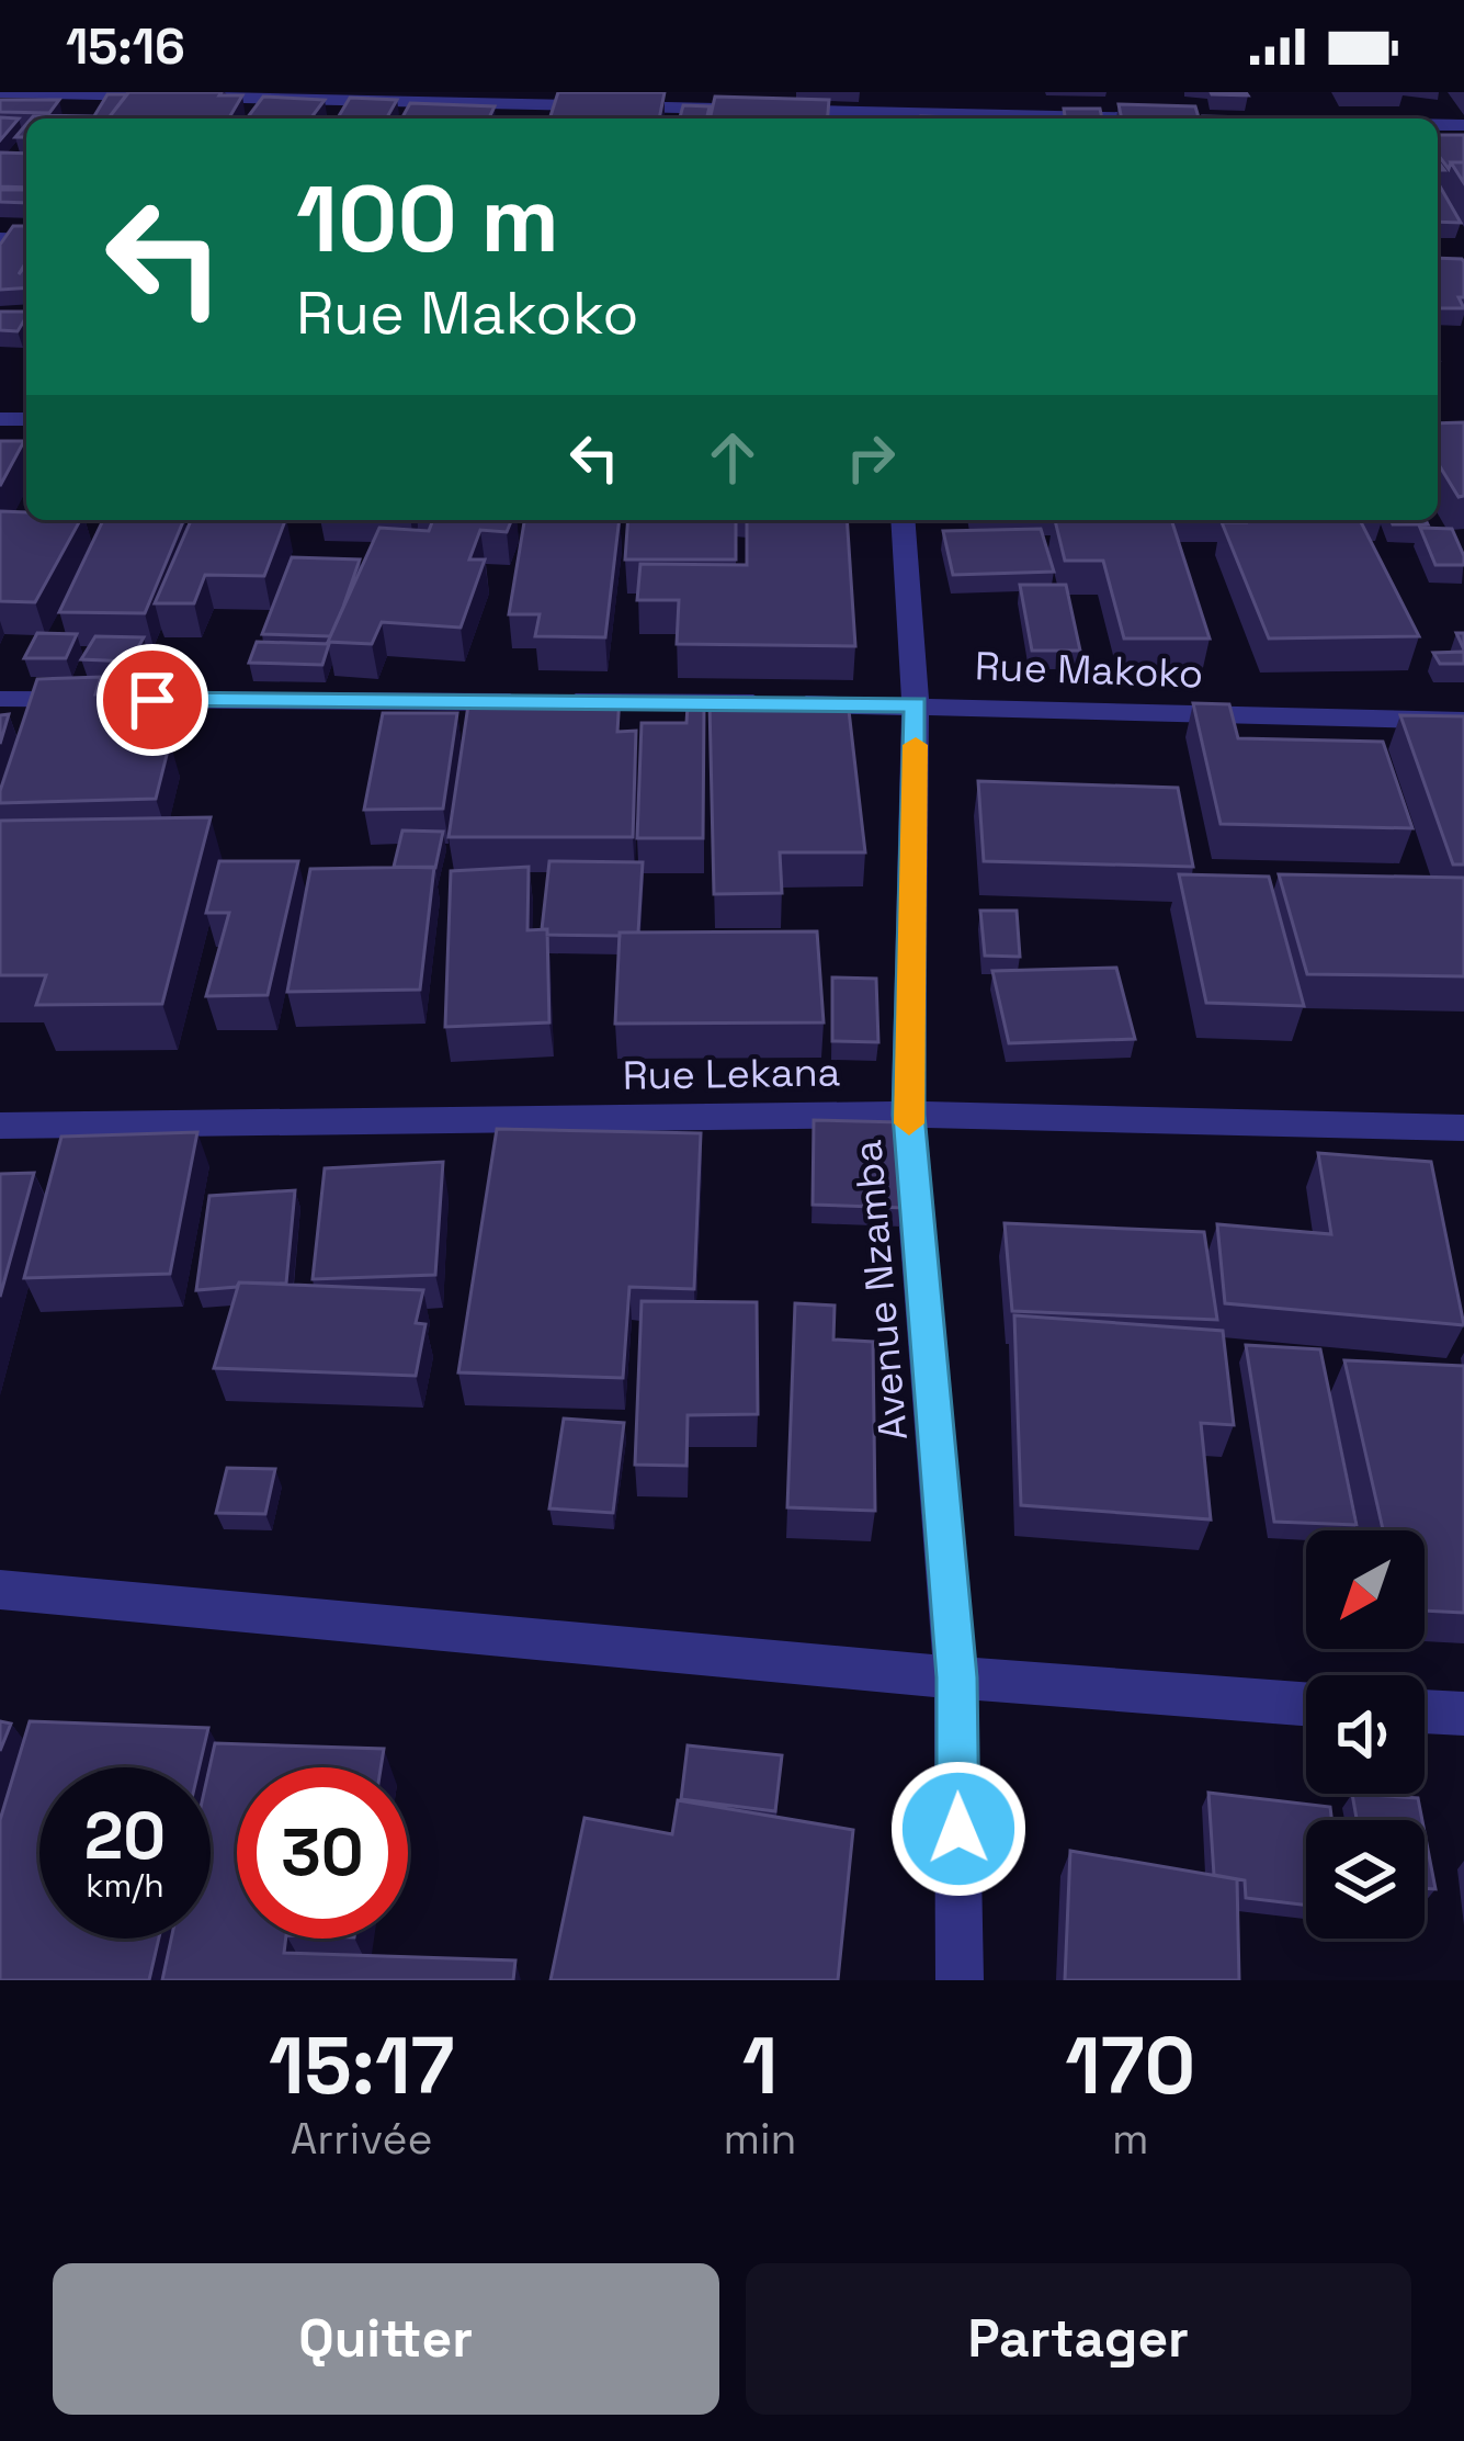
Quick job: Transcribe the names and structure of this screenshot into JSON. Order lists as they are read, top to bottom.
{
  "streets": {
    "street": ["Rue Makoko", "Rue Lekana", "Avenue Nzamba"]
  },
  "crossings": [
    ["Rue Makoko", "Avenue Nzamba"],
    ["Rue Lekana", "Avenue Nzamba"]
  ],
  "north": "bottom left",
  "page": {
    "status": "15:16",
    "turn": ["100 m", "Rue Makoko"],
    "speed": "20 km/h",
    "limit": "30",
    "eta": [
      "15:17",
      "Arrivée",
      "1",
      "min",
      "170",
      "m"
    ],
    "buttons": ["Quitter", "Partager"]
  }
}
